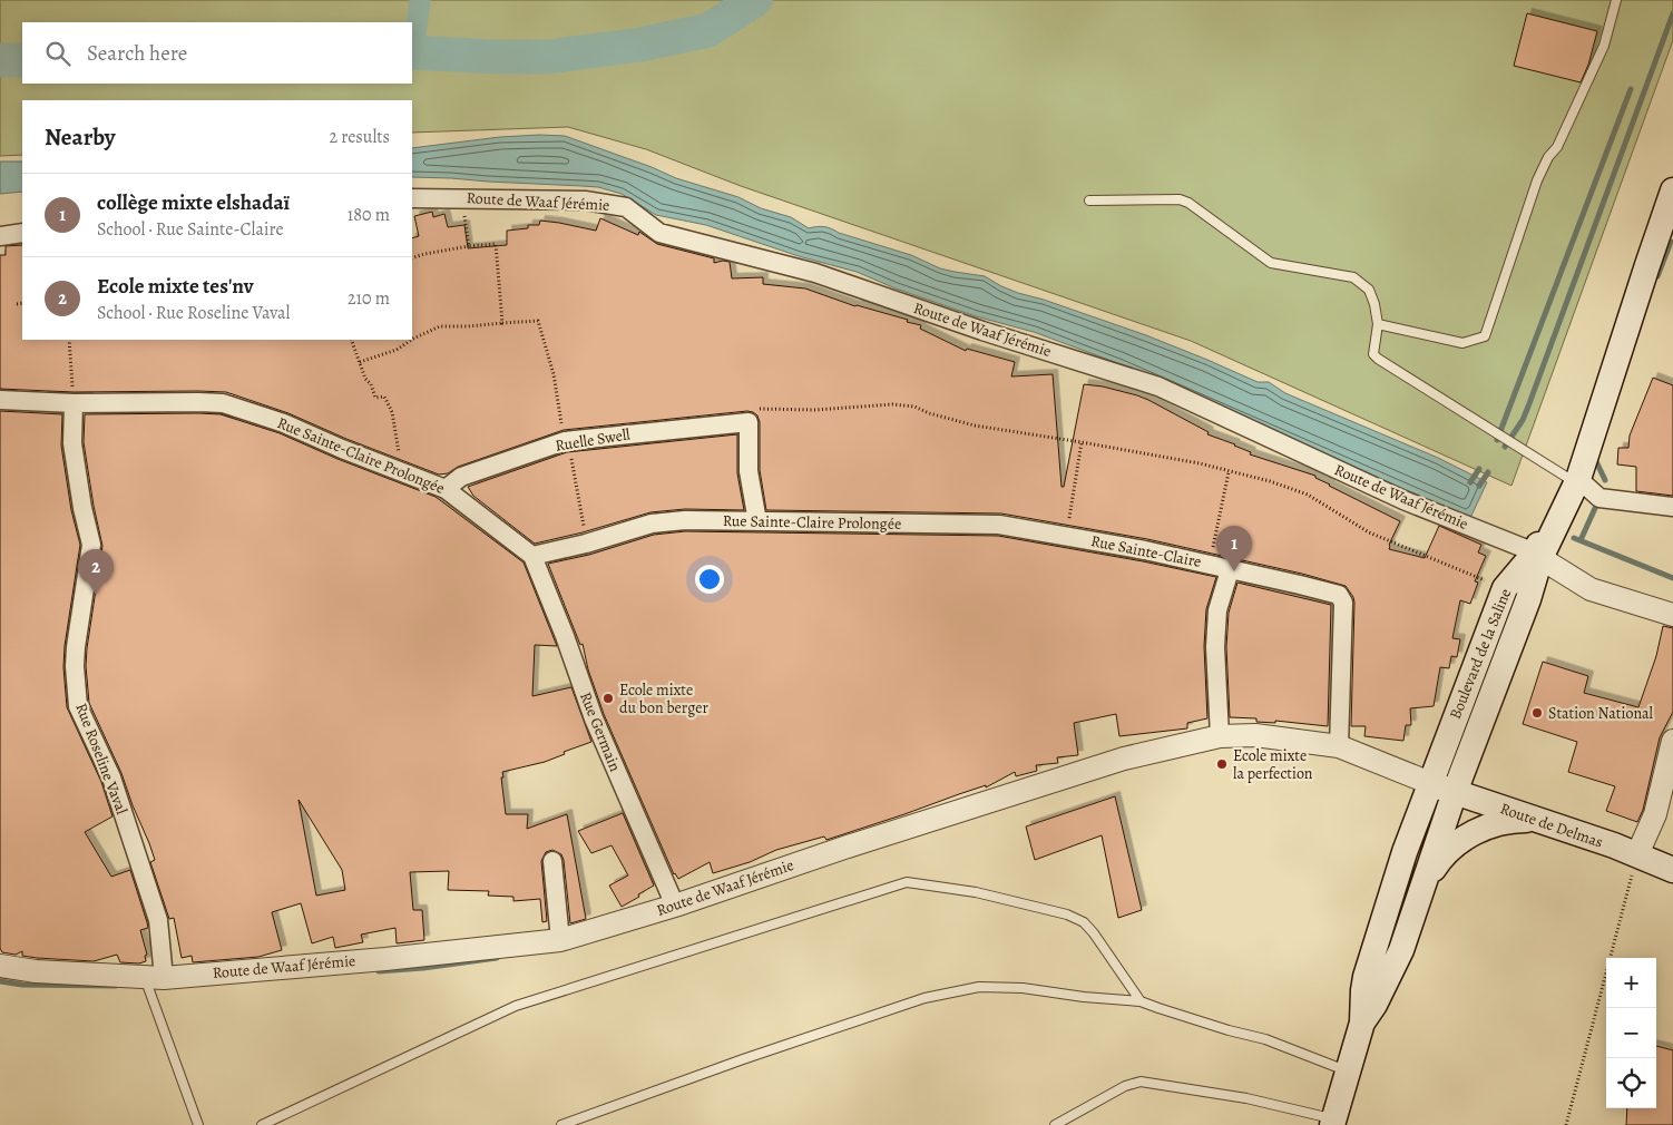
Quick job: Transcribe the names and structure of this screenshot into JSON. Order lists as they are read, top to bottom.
{
  "streets": {
    "main road": ["Boulevard de la Saline", "Route de Delmas"],
    "street": [
      "Route de Waaf Jérémie",
      "Ruelle Swell",
      "Rue Sainte-Claire Prolongée",
      "Rue Sainte-Claire",
      "Rue Germain",
      "Rue Roseline Vaval"
    ]
  },
  "crossings": [
    ["Route de Waaf Jérémie", "Rue Sainte-Claire"],
    ["Route de Waaf Jérémie", "Boulevard de la Saline"],
    ["Route de Waaf Jérémie", "Rue Germain"],
    ["Route de Waaf Jérémie", "Rue Roseline Vaval"],
    ["Route de Waaf Jérémie", "Route de Delmas"],
    ["Ruelle Swell", "Rue Sainte-Claire Prolongée"],
    ["Rue Sainte-Claire Prolongée", "Rue Sainte-Claire"],
    ["Rue Sainte-Claire Prolongée", "Rue Germain"],
    ["Rue Sainte-Claire Prolongée", "Rue Roseline Vaval"],
    ["Boulevard de la Saline", "Route de Delmas"]
  ],
  "places": ["Ecole mixte du bon berger", "Station National", "Ecole mixte la perfection"],
  "page": {
    "search": "Search here",
    "heading": ["Nearby", "2 results"],
    "list": [
      {
        "mark": "1",
        "name": "collège mixte elshadaï",
        "note": "School · Rue Sainte-Claire",
        "value": "180 m"
      },
      {
        "mark": "2",
        "name": "Ecole mixte tes'nv",
        "note": "School · Rue Roseline Vaval",
        "value": "210 m"
      }
    ],
    "pins": ["1", "2"],
    "map_buttons": ["+", "−"]
  }
}
